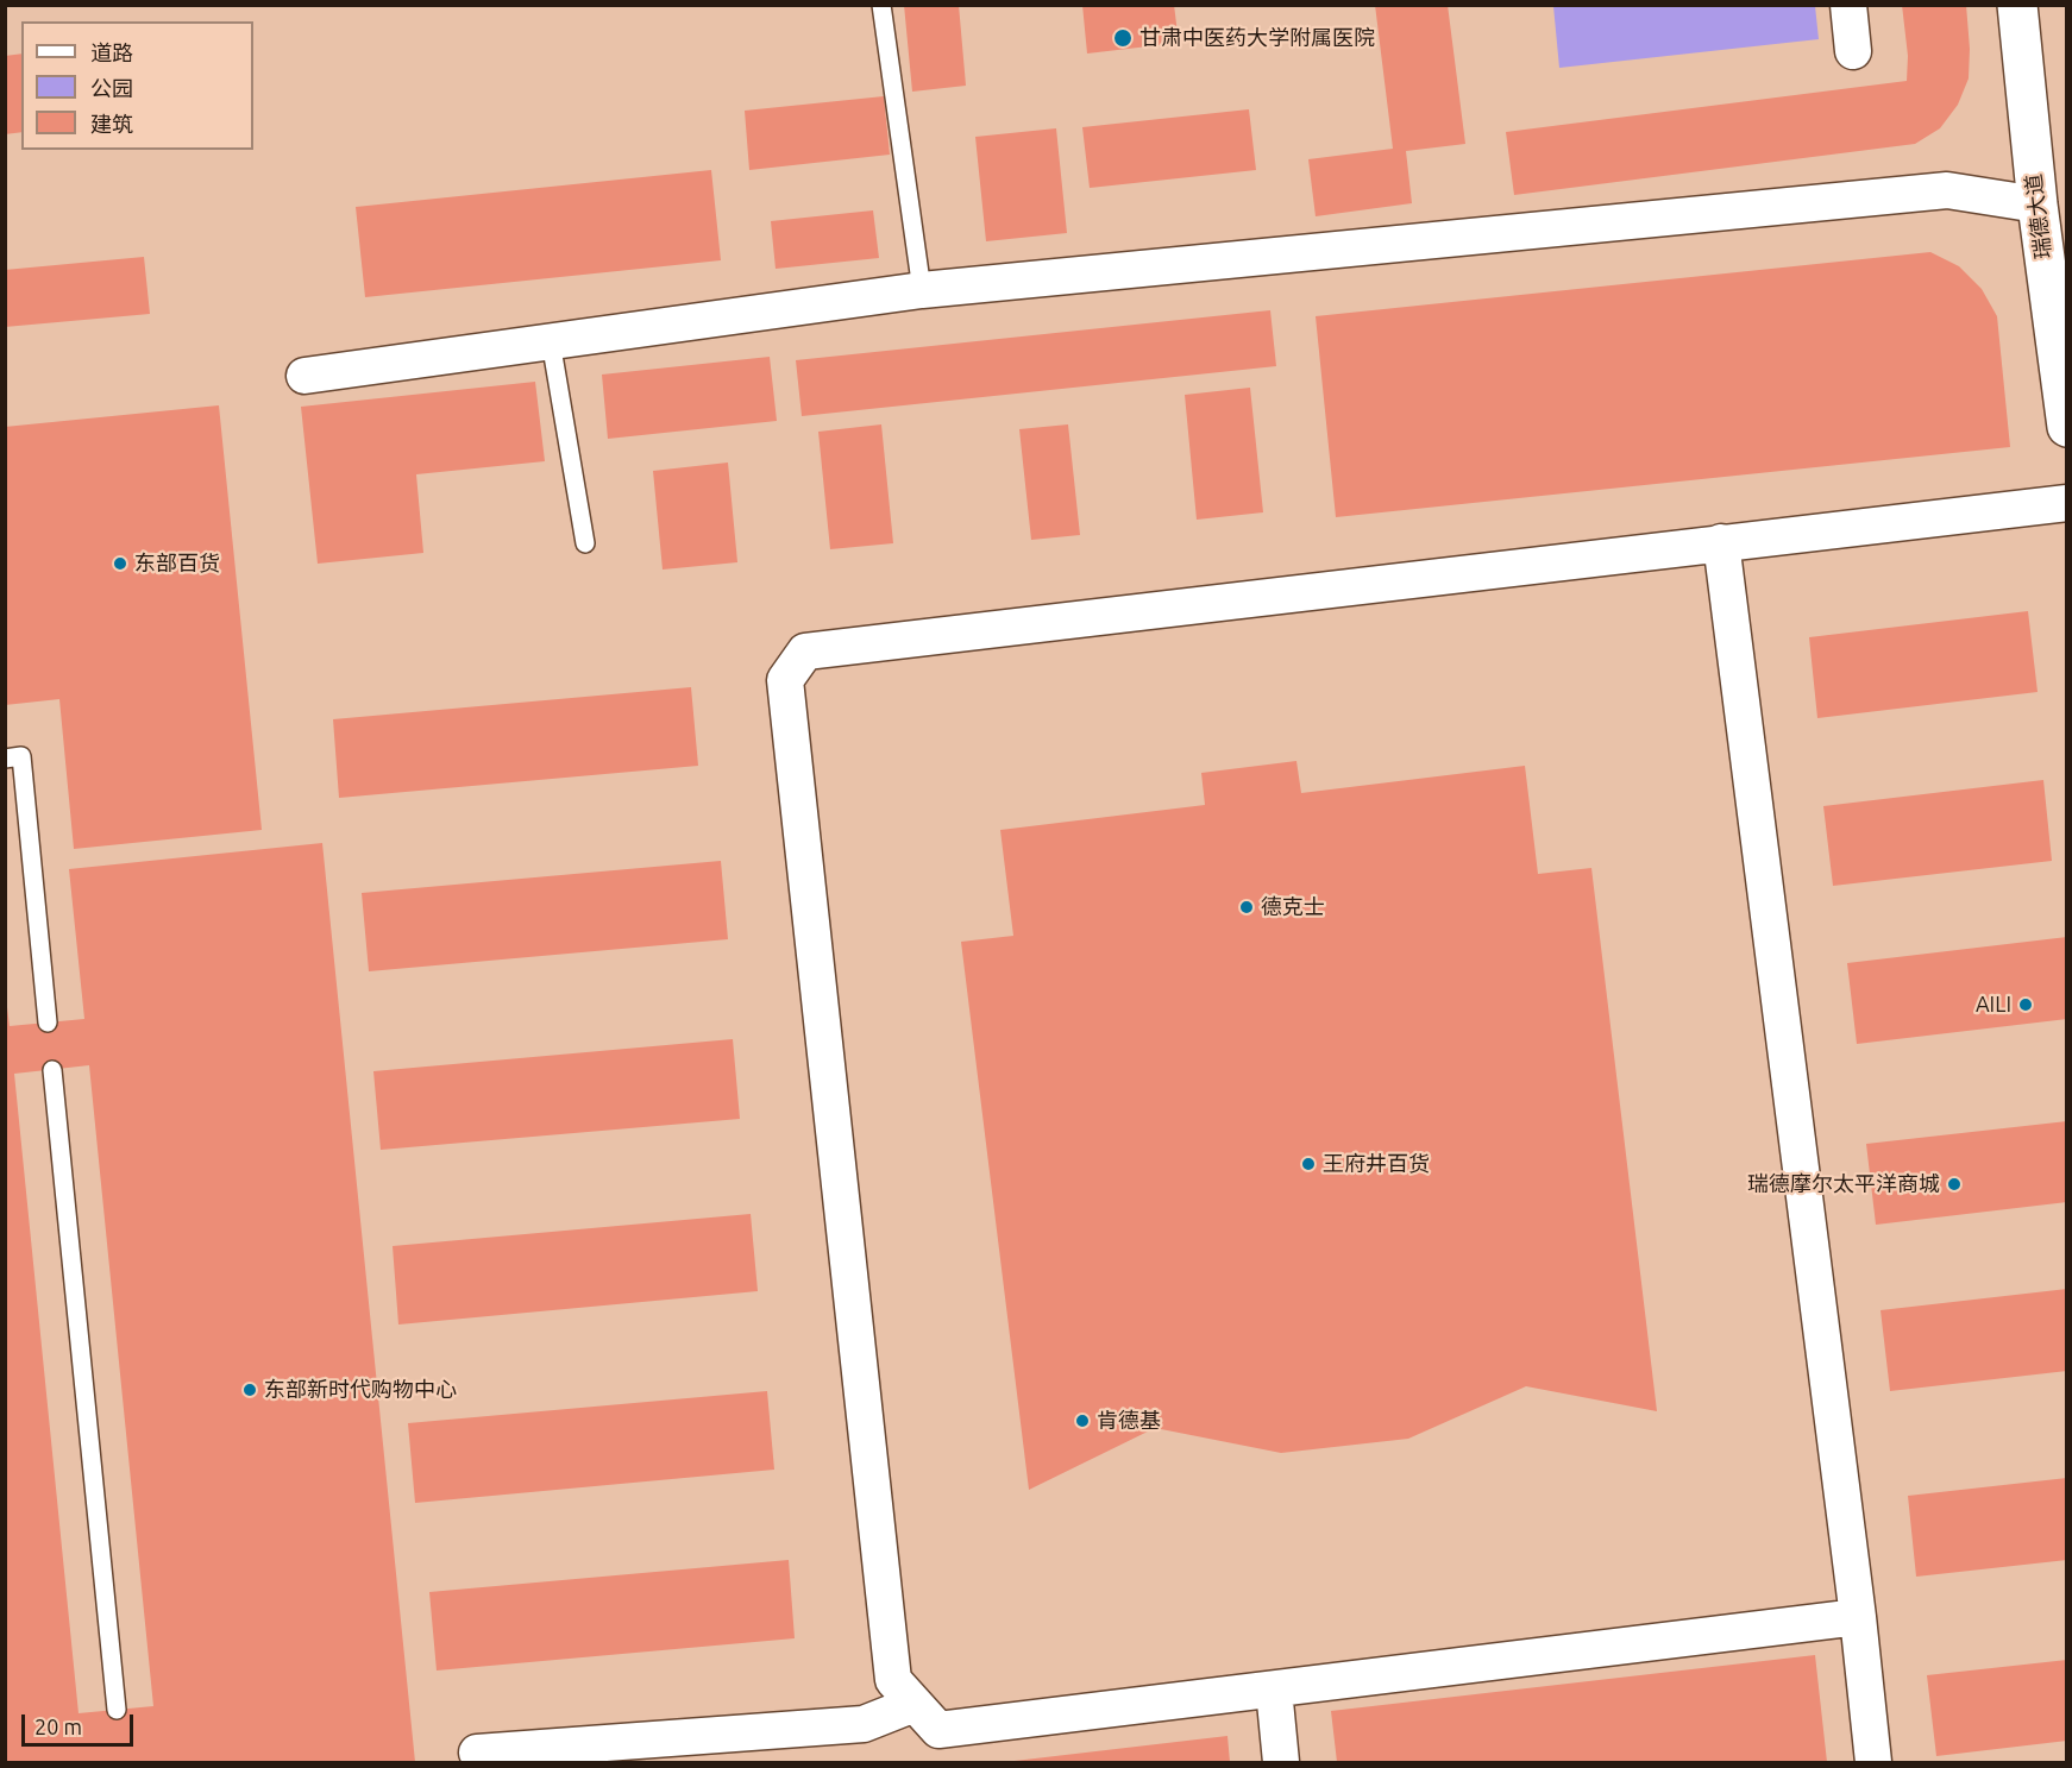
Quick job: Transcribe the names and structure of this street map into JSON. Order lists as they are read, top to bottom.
{
  "streets": {
    "street": ["瑞德大道"]
  },
  "places": [
    "甘肃中医药大学附属医院",
    "东部百货",
    "德克士",
    "AILI",
    "王府井百货",
    "瑞德摩尔太平洋商城",
    "东部新时代购物中心",
    "肯德基"
  ],
  "legend": ["道路", "公园", "建筑"],
  "scale_bar": "20 m"
}
